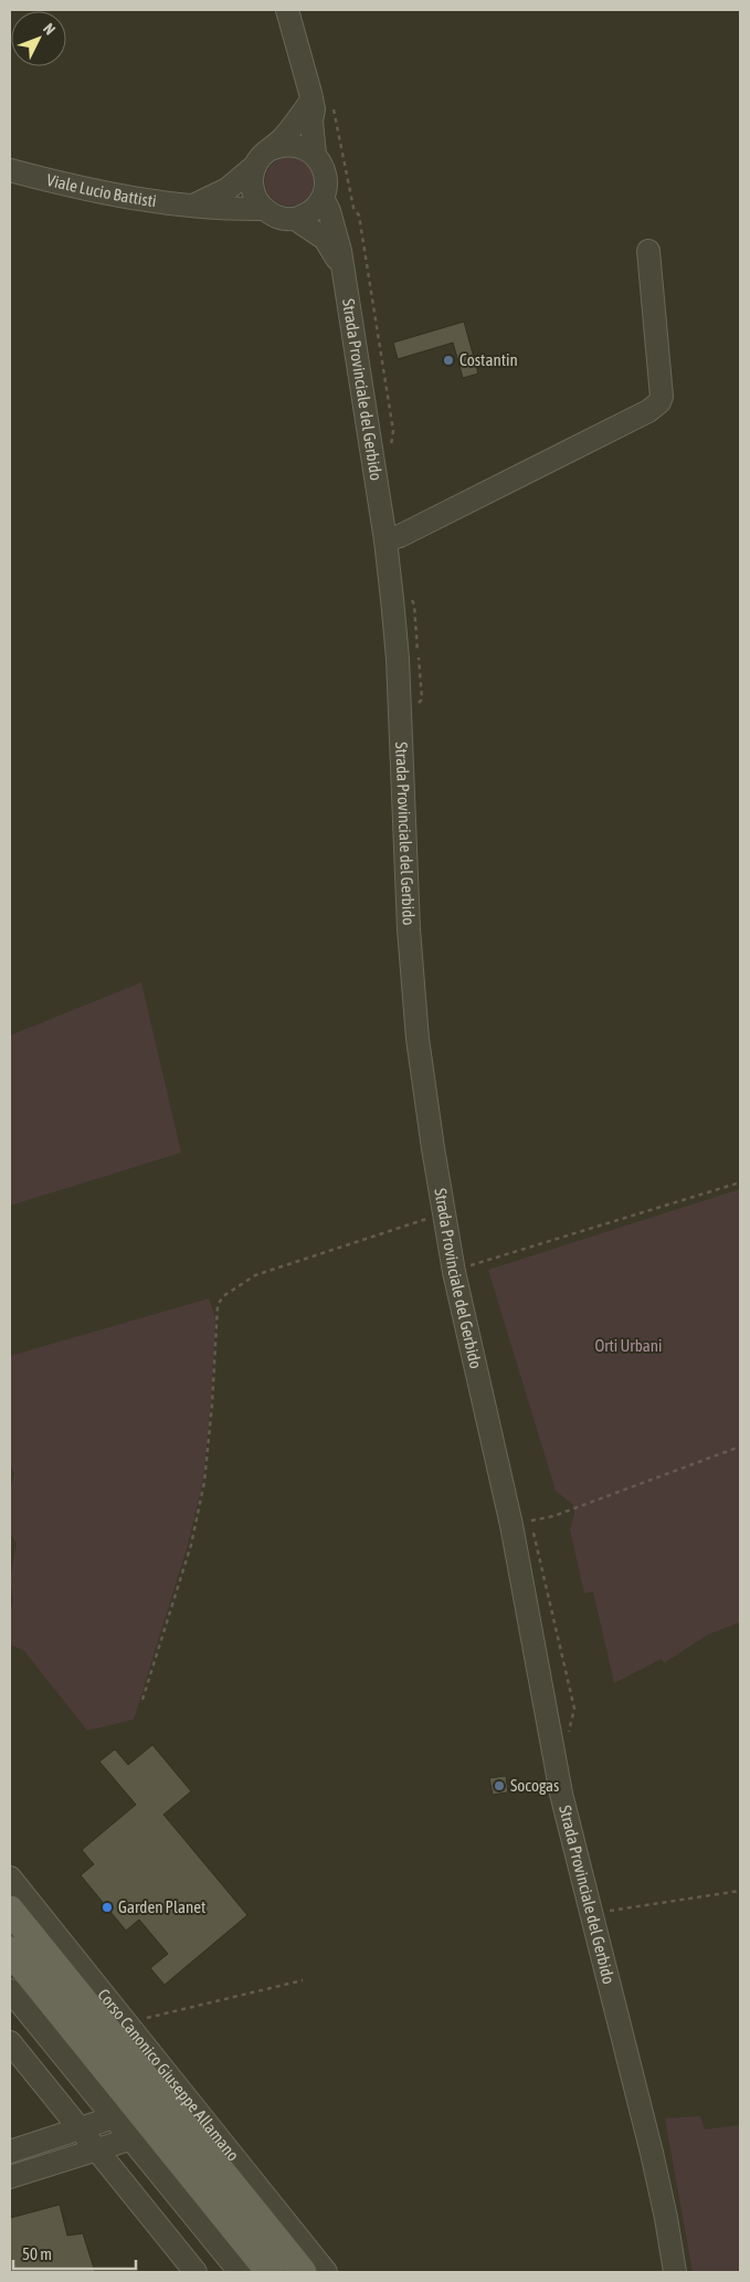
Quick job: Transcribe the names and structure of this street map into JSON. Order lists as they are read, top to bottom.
{
  "streets": {
    "main road": ["Corso Canonico Giuseppe Allamano"],
    "street": ["Viale Lucio Battisti", "Strada Provinciale del Gerbido"]
  },
  "crossings": [
    ["Viale Lucio Battisti", "Strada Provinciale del Gerbido"]
  ],
  "parks": ["Orti Urbani"],
  "places": ["Costantin", "Socogas", "Garden Planet"],
  "scale_bar": "50 m",
  "north": "top right"
}
